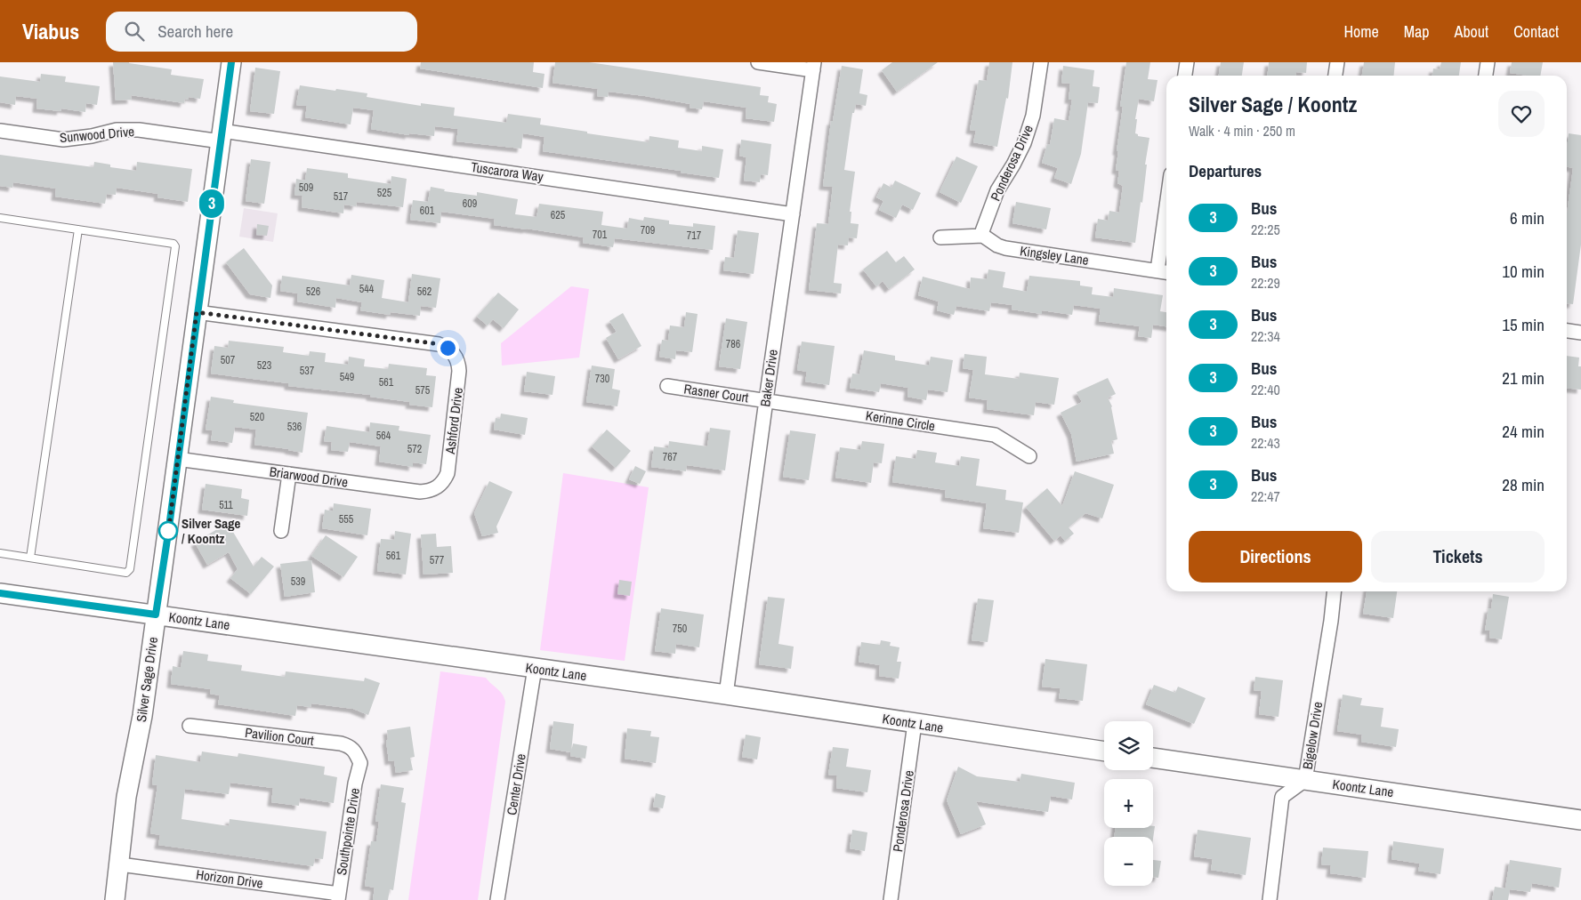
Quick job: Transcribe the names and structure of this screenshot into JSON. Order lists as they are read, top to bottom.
{
  "streets": {
    "street": [
      "Sunwood Drive",
      "Ponderosa Drive",
      "Tuscarora Way",
      "Kingsley Lane",
      "Baker Drive",
      "Rasner Court",
      "Ashford Drive",
      "Kerinne Circle",
      "Briarwood Drive",
      "Koontz Lane",
      "Silver Sage Drive",
      "Bigelow Drive",
      "Pavilion Court",
      "Center Drive",
      "Southpointe Drive",
      "Horizon Drive"
    ]
  },
  "crossings": [
    ["Sunwood Drive", "Tuscarora Way"],
    ["Sunwood Drive", "Silver Sage Drive"],
    ["Ponderosa Drive", "Kingsley Lane"],
    ["Ponderosa Drive", "Koontz Lane"],
    ["Tuscarora Way", "Baker Drive"],
    ["Tuscarora Way", "Silver Sage Drive"],
    ["Baker Drive", "Rasner Court"],
    ["Baker Drive", "Kerinne Circle"],
    ["Baker Drive", "Koontz Lane"],
    ["Rasner Court", "Kerinne Circle"],
    ["Ashford Drive", "Briarwood Drive"],
    ["Ashford Drive", "Silver Sage Drive"],
    ["Briarwood Drive", "Silver Sage Drive"],
    ["Koontz Lane", "Silver Sage Drive"],
    ["Koontz Lane", "Bigelow Drive"],
    ["Koontz Lane", "Center Drive"],
    ["Silver Sage Drive", "Horizon Drive"],
    ["Pavilion Court", "Southpointe Drive"],
    ["Southpointe Drive", "Horizon Drive"]
  ],
  "places": ["Silver Sage / Koontz"],
  "lines": ["bus line 3"],
  "house_numbers": [
    "509",
    "525",
    "517",
    "609",
    "601",
    "625",
    "709",
    "701",
    "717",
    "544",
    "526",
    "562",
    "786",
    "507",
    "523",
    "537",
    "549",
    "730",
    "561",
    "575",
    "520",
    "536",
    "564",
    "572",
    "767",
    "511",
    "555",
    "561",
    "577",
    "539",
    "750"
  ],
  "page": {
    "header": "Viabus",
    "search": "Search here",
    "nav": [
      "Home",
      "Map",
      "About",
      "Contact"
    ],
    "on_map": "3",
    "heading": [
      ["Silver Sage / Koontz", "Walk · 4 min · 250 m"],
      "Departures"
    ],
    "list": [
      {
        "mark": "3",
        "name": "Bus",
        "note": "22:25",
        "value": "6 min"
      },
      {
        "mark": "3",
        "name": "Bus",
        "note": "22:29",
        "value": "10 min"
      },
      {
        "mark": "3",
        "name": "Bus",
        "note": "22:34",
        "value": "15 min"
      },
      {
        "mark": "3",
        "name": "Bus",
        "note": "22:40",
        "value": "21 min"
      },
      {
        "mark": "3",
        "name": "Bus",
        "note": "22:43",
        "value": "24 min"
      },
      {
        "mark": "3",
        "name": "Bus",
        "note": "22:47",
        "value": "28 min"
      }
    ],
    "buttons": ["Directions", "Tickets"],
    "map_buttons": ["+", "−"]
  }
}
